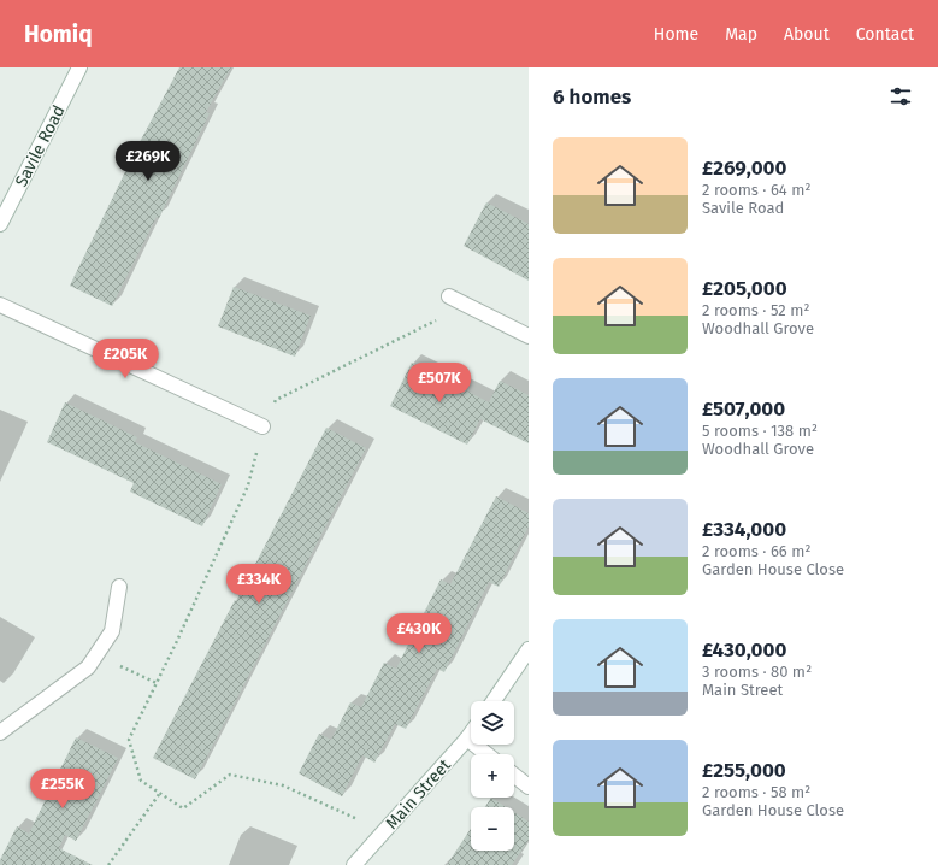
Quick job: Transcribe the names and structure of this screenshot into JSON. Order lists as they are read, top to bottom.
{
  "streets": {
    "street": ["Savile Road", "Main Street"]
  },
  "page": {
    "header": "Homiq",
    "nav": [
      "Home",
      "Map",
      "About",
      "Contact"
    ],
    "heading": "6 homes",
    "list": [
      {
        "name": "£269,000",
        "note": "2 rooms · 64 m² · Savile Road"
      },
      {
        "name": "£205,000",
        "note": "2 rooms · 52 m² · Woodhall Grove"
      },
      {
        "name": "£507,000",
        "note": "5 rooms · 138 m² · Woodhall Grove"
      },
      {
        "name": "£334,000",
        "note": "2 rooms · 66 m² · Garden House Close"
      },
      {
        "name": "£430,000",
        "note": "3 rooms · 80 m² · Main Street"
      },
      {
        "name": "£255,000",
        "note": "2 rooms · 58 m² · Garden House Close"
      }
    ],
    "price": [
      "£269K",
      "£205K",
      "£507K",
      "£334K",
      "£430K",
      "£255K"
    ],
    "map_buttons": ["+", "−"]
  }
}
